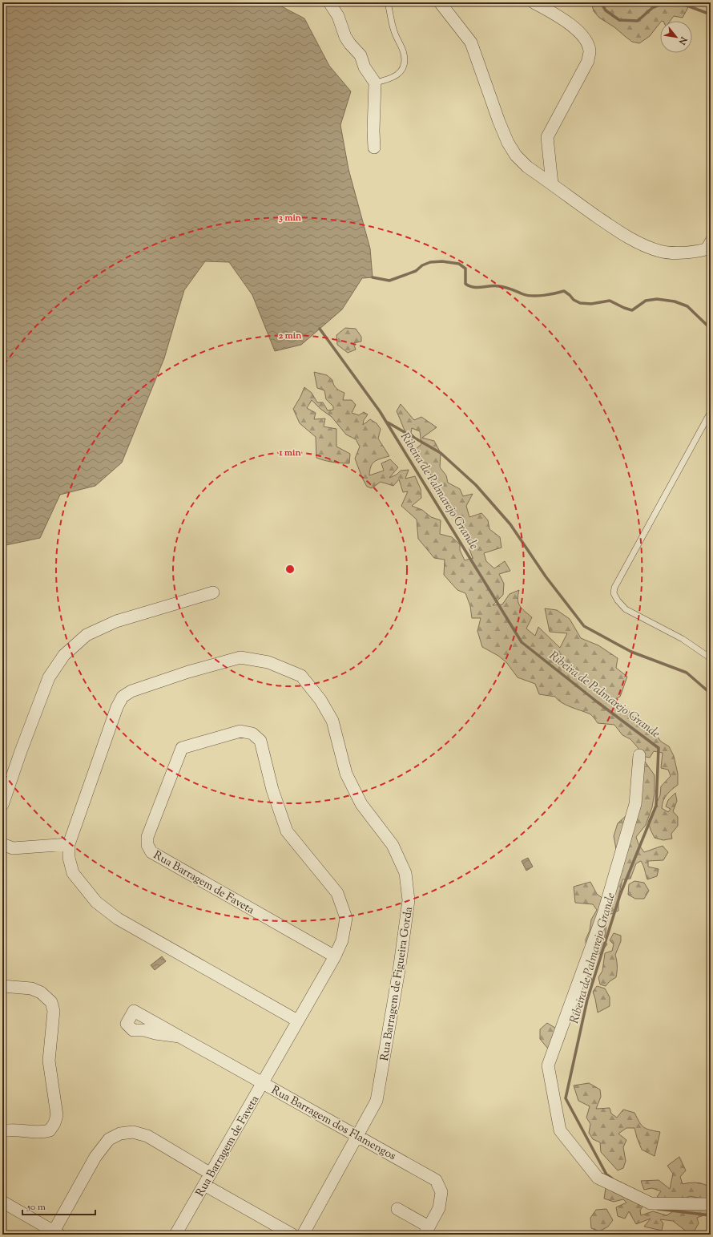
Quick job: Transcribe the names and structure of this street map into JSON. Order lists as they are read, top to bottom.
{
  "streets": {
    "street": ["Rua Barragem de Faveta", "Rua Barragem de Figueira Gorda", "Rua Barragem dos Flamengos"]
  },
  "crossings": [
    ["Rua Barragem de Faveta", "Rua Barragem de Figueira Gorda"],
    ["Rua Barragem de Faveta", "Rua Barragem dos Flamengos"],
    ["Rua Barragem de Figueira Gorda", "Rua Barragem dos Flamengos"]
  ],
  "water": ["Ribeira de Palmarejo Grande"],
  "scale_bar": "50 m",
  "north": "bottom right",
  "rings": ["3 min", "2 min", "1 min"]
}
